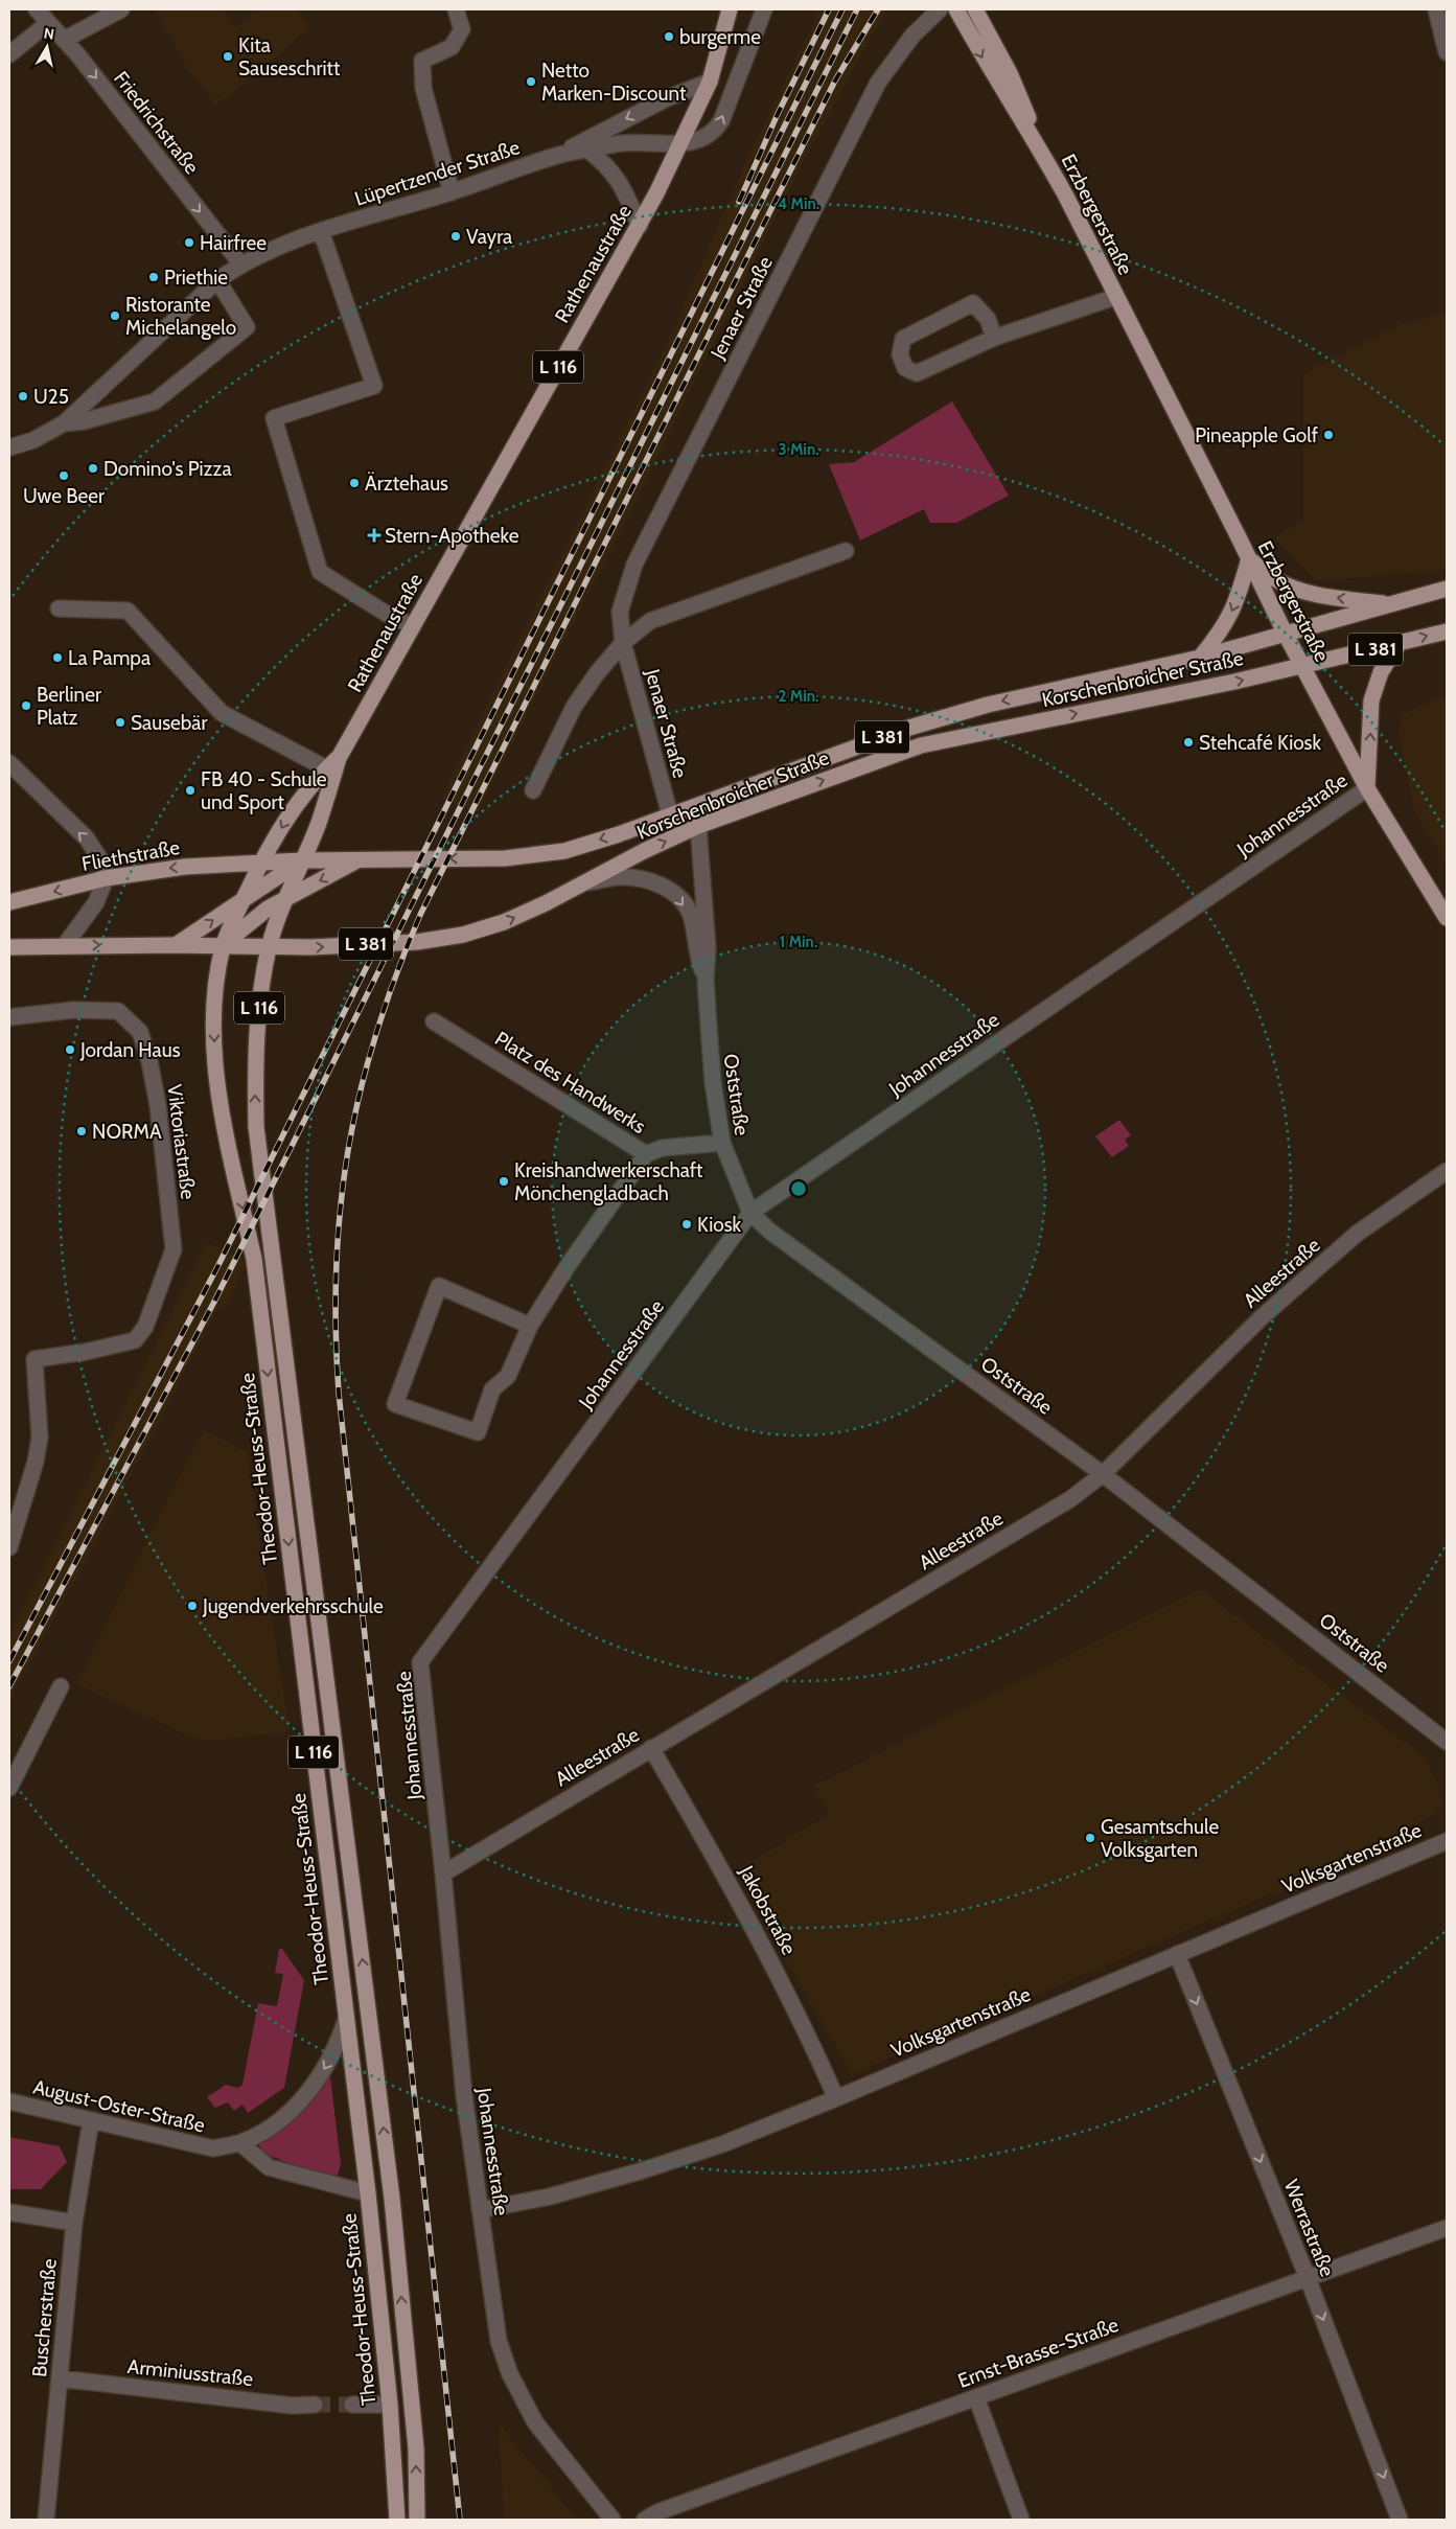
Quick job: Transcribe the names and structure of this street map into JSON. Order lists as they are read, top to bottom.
{
  "streets": {
    "main road": [
      "Erzbergerstraße",
      "Rathenaustraße",
      "L 116",
      "L 381",
      "Korschenbroicher Straße",
      "Fliethstraße",
      "Theodor-Heuss-Straße"
    ],
    "street": [
      "Friedrichstraße",
      "Lüpertzender Straße",
      "Jenaer Straße",
      "Johannesstraße",
      "Platz des Handwerks",
      "Oststraße",
      "Viktoriastraße",
      "Alleestraße",
      "Volksgartenstraße",
      "Jakobstraße",
      "August-Oster-Straße",
      "Werrastraße",
      "Buscherstraße",
      "Ernst-Brasse-Straße",
      "Arminiusstraße"
    ]
  },
  "crossings": [
    ["Friedrichstraße", "Lüpertzender Straße"],
    ["Lüpertzender Straße", "Rathenaustraße"],
    ["Erzbergerstraße", "Korschenbroicher Straße"],
    ["Erzbergerstraße", "Johannesstraße"],
    ["Rathenaustraße", "L 381"],
    ["Rathenaustraße", "Korschenbroicher Straße"],
    ["Rathenaustraße", "Fliethstraße"],
    ["Rathenaustraße", "Theodor-Heuss-Straße"],
    ["Jenaer Straße", "Korschenbroicher Straße"],
    ["L 381", "Korschenbroicher Straße"],
    ["L 381", "Theodor-Heuss-Straße"],
    ["Korschenbroicher Straße", "Fliethstraße"],
    ["Korschenbroicher Straße", "Oststraße"],
    ["Korschenbroicher Straße", "Theodor-Heuss-Straße"],
    ["Johannesstraße", "Oststraße"],
    ["Johannesstraße", "Alleestraße"],
    ["Johannesstraße", "Volksgartenstraße"],
    ["Platz des Handwerks", "Oststraße"],
    ["Oststraße", "Alleestraße"],
    ["Alleestraße", "Jakobstraße"],
    ["Theodor-Heuss-Straße", "August-Oster-Straße"],
    ["Volksgartenstraße", "Jakobstraße"],
    ["Volksgartenstraße", "Werrastraße"],
    ["August-Oster-Straße", "Buscherstraße"],
    ["Werrastraße", "Ernst-Brasse-Straße"],
    ["Buscherstraße", "Arminiusstraße"]
  ],
  "one_way": ["Friedrichstraße", "August-Oster-Straße", "Werrastraße"],
  "places": {
    "other": [
      "burgerme",
      "Kita Sauseschritt",
      "Netto Marken-Discount",
      "Vayra",
      "Hairfree",
      "Priethie",
      "Ristorante Michelangelo",
      "U25",
      "Pineapple Golf",
      "Domino's Pizza",
      "Uwe Beer",
      "Ärztehaus",
      "La Pampa",
      "Berliner Platz",
      "Sausebär",
      "Stehcafé Kiosk",
      "FB 40 - Schule und Sport",
      "Jordan Haus",
      "NORMA",
      "Kreishandwerkerschaft Mönchengladbach",
      "Kiosk",
      "Jugendverkehrsschule",
      "Gesamtschule Volksgarten"
    ],
    "health": ["Stern-Apotheke"]
  },
  "north": "top",
  "rings": [
    "4 Min.",
    "3 Min.",
    "2 Min.",
    "1 Min."
  ]
}
